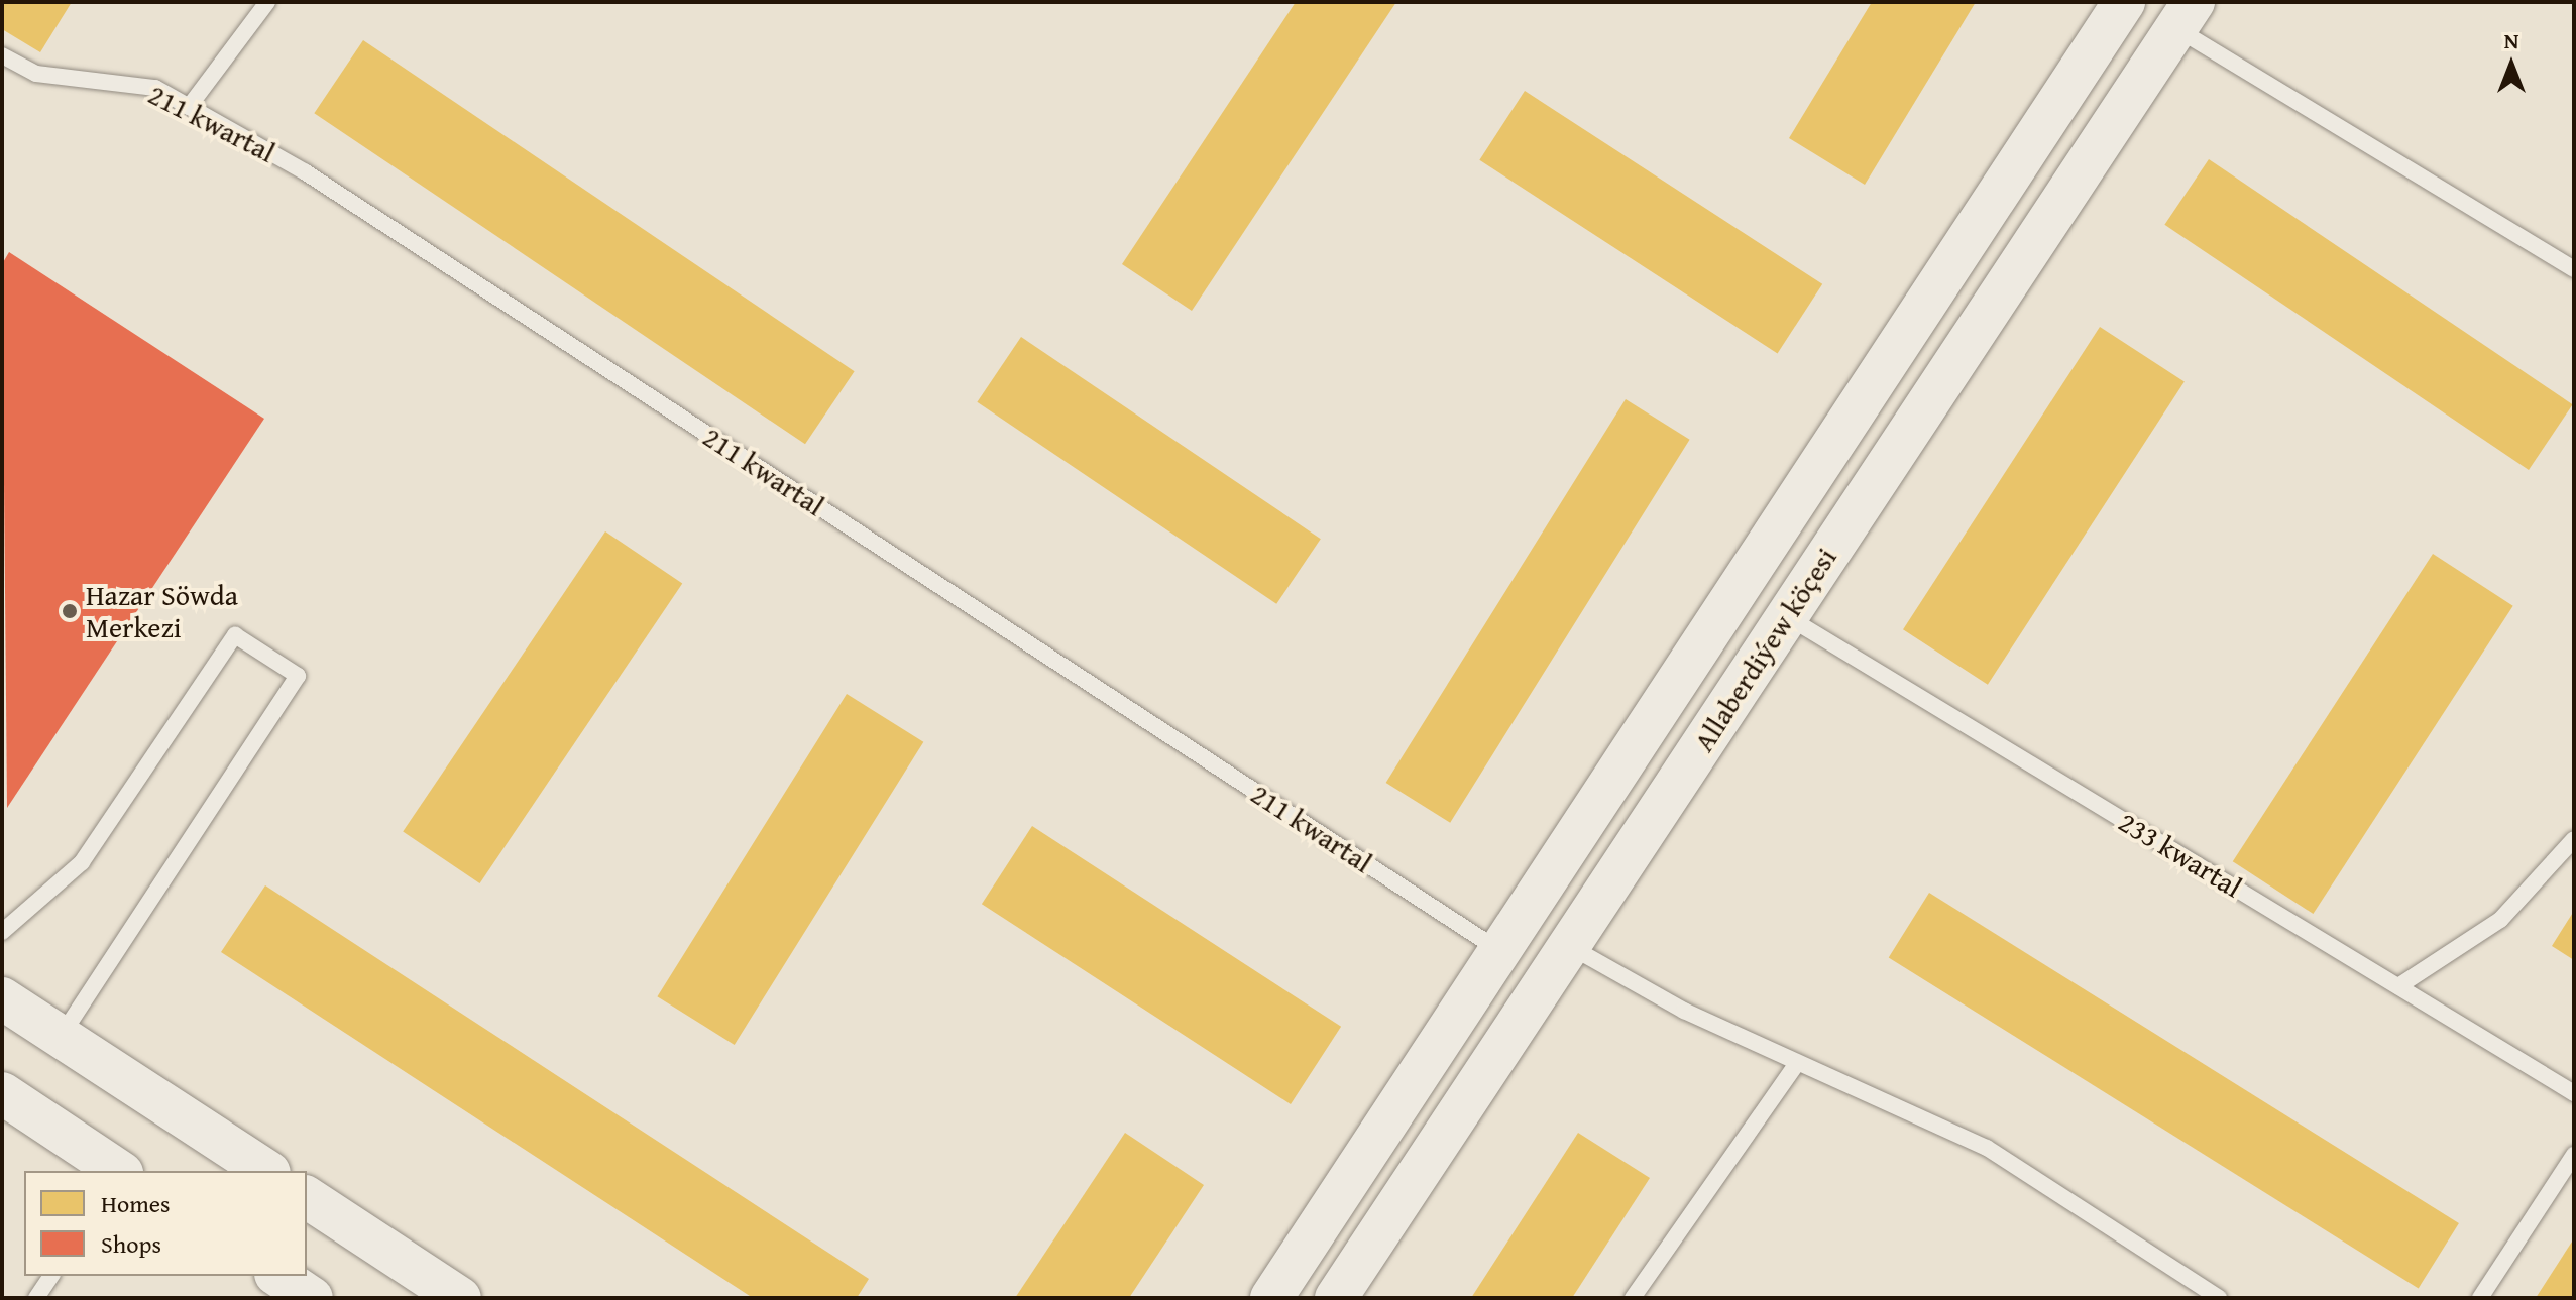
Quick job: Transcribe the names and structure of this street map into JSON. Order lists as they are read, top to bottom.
{
  "streets": {
    "street": ["Allaberdiýew köçesi"],
    "lane": ["211 kwartal", "233 kwartal"]
  },
  "crossings": [
    ["211 kwartal", "Allaberdiýew köçesi"],
    ["Allaberdiýew köçesi", "233 kwartal"]
  ],
  "places": ["Hazar Söwda Merkezi"],
  "legend": ["Homes", "Shops"],
  "north": "top"
}
